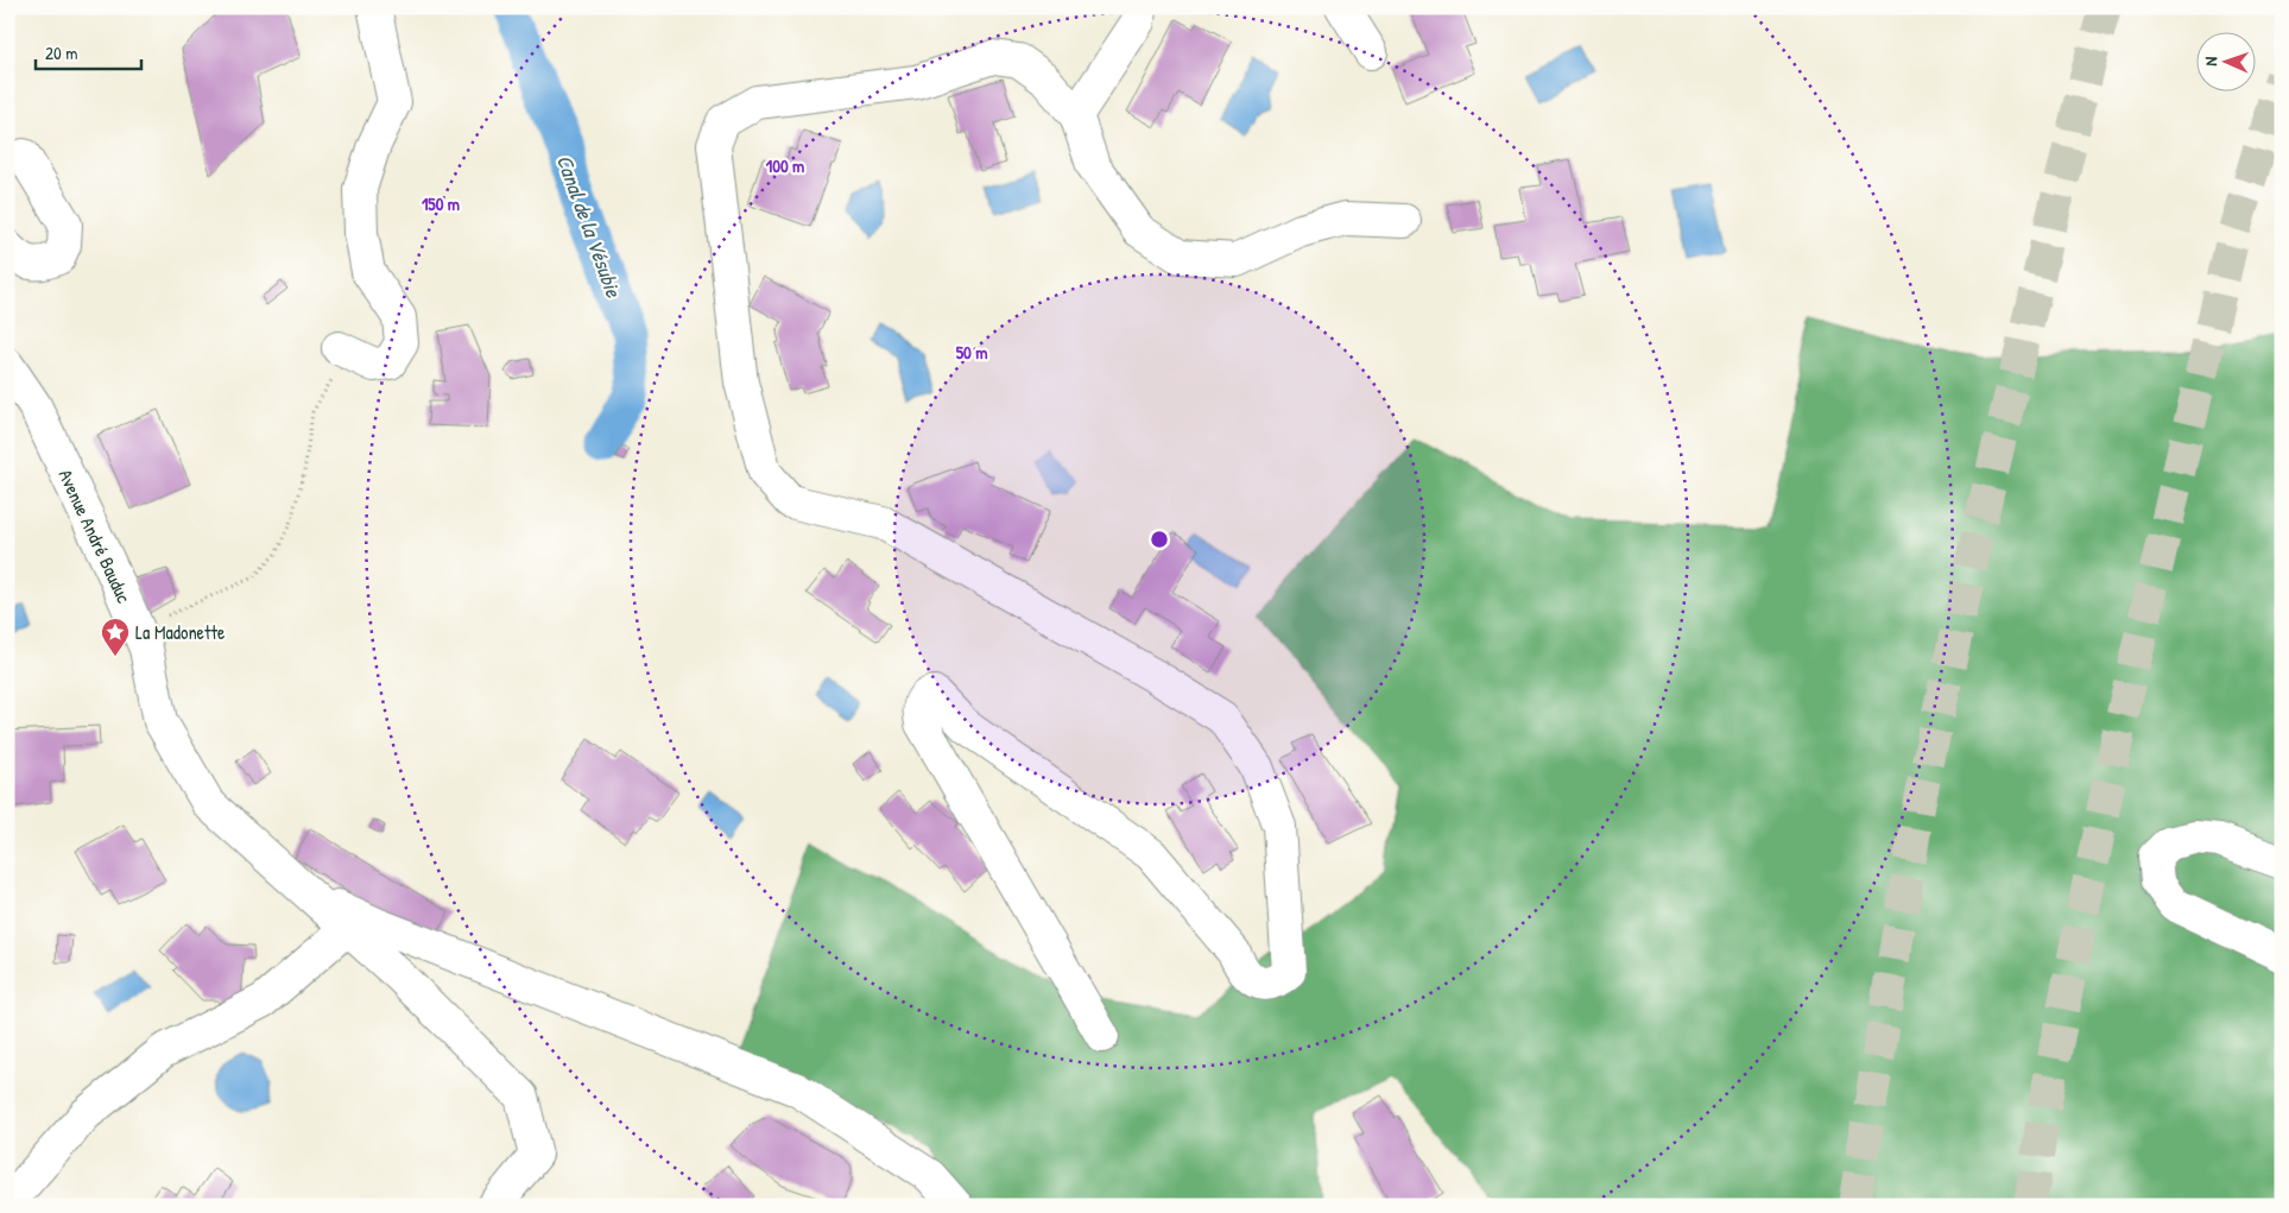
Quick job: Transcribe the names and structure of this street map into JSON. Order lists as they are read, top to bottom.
{
  "streets": {
    "street": ["Avenue André Bauduc"]
  },
  "water": ["Canal de la Vésubie"],
  "places": {
    "place": ["La Madonette"]
  },
  "scale_bar": "20 m",
  "north": "left",
  "rings": ["100 m", "150 m", "50 m"]
}
